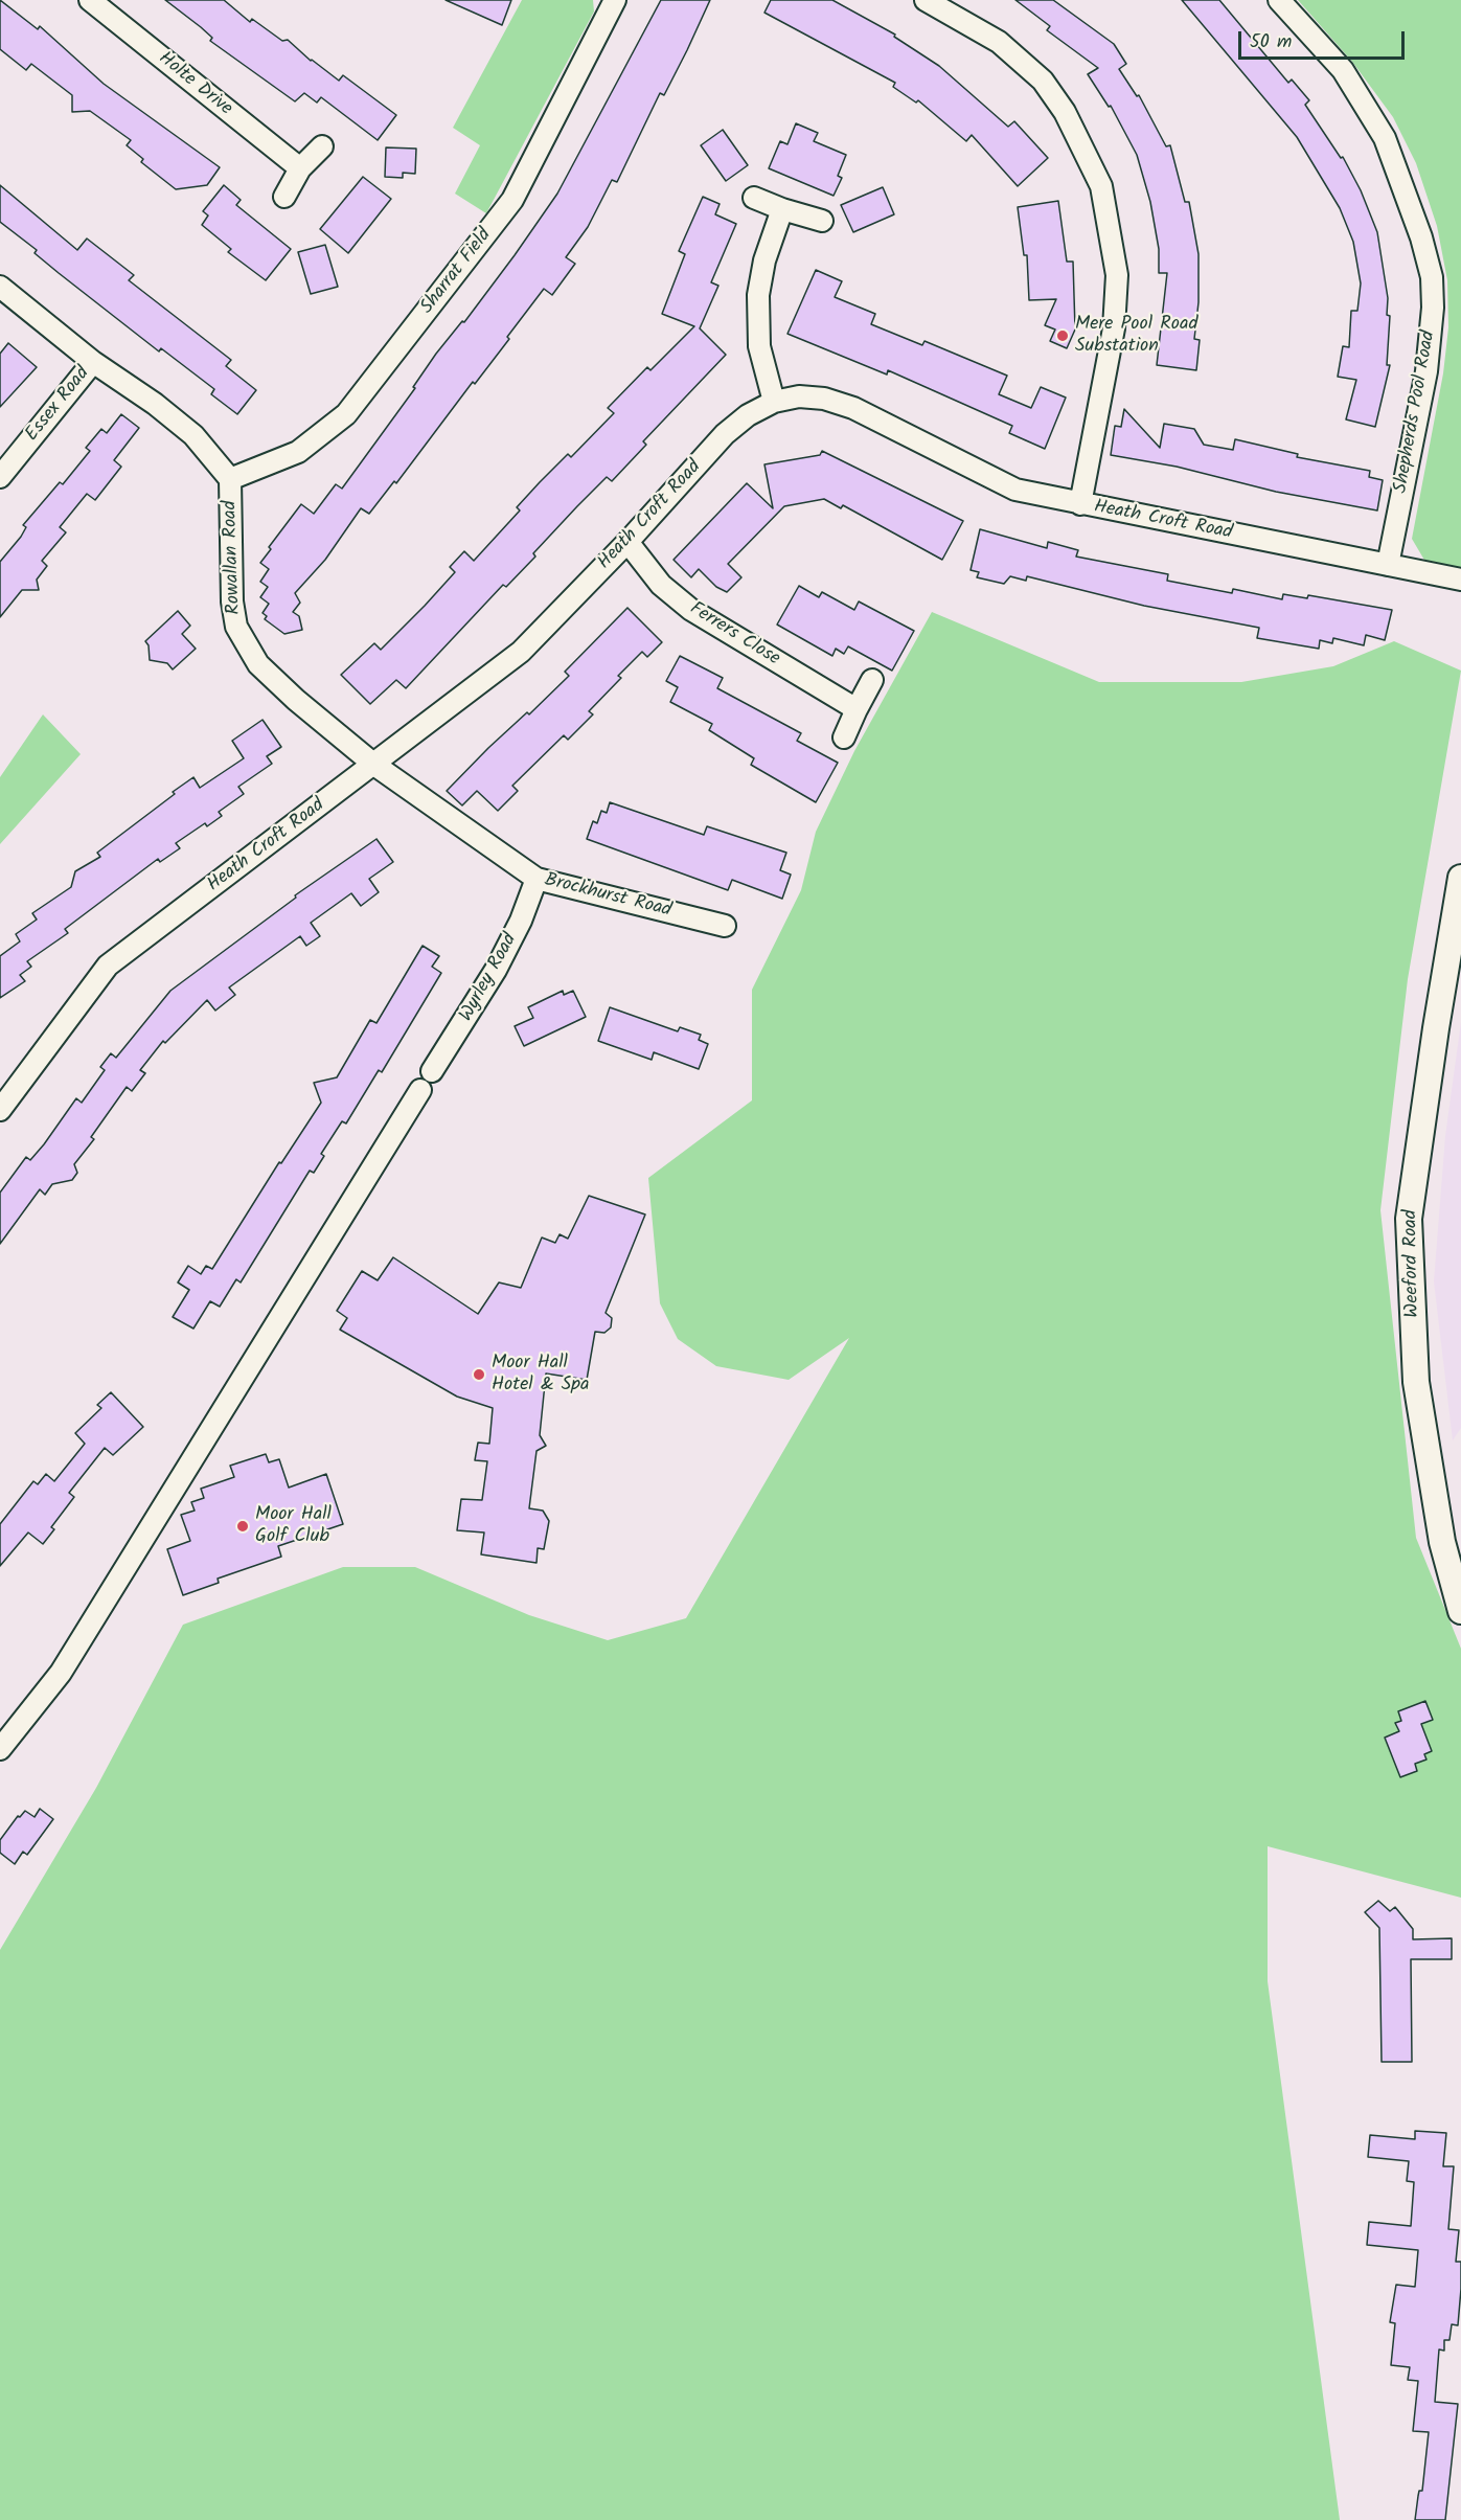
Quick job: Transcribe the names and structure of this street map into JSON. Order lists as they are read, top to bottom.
{
  "streets": {
    "street": [
      "Holte Drive",
      "Sharrat Field",
      "Essex Road",
      "Shepherds Pool Road",
      "Heath Croft Road",
      "Rowallan Road",
      "Ferrers Close",
      "Brockhurst Road",
      "Wyrley Road",
      "Weeford Road"
    ]
  },
  "crossings": [
    ["Sharrat Field", "Rowallan Road"],
    ["Essex Road", "Rowallan Road"],
    ["Shepherds Pool Road", "Heath Croft Road"],
    ["Heath Croft Road", "Rowallan Road"],
    ["Heath Croft Road", "Ferrers Close"],
    ["Heath Croft Road", "Brockhurst Road"],
    ["Rowallan Road", "Brockhurst Road"],
    ["Brockhurst Road", "Wyrley Road"]
  ],
  "places": ["Mere Pool Road Substation", "Moor Hall Hotel & Spa", "Moor Hall Golf Club"],
  "scale_bar": "50 m"
}
